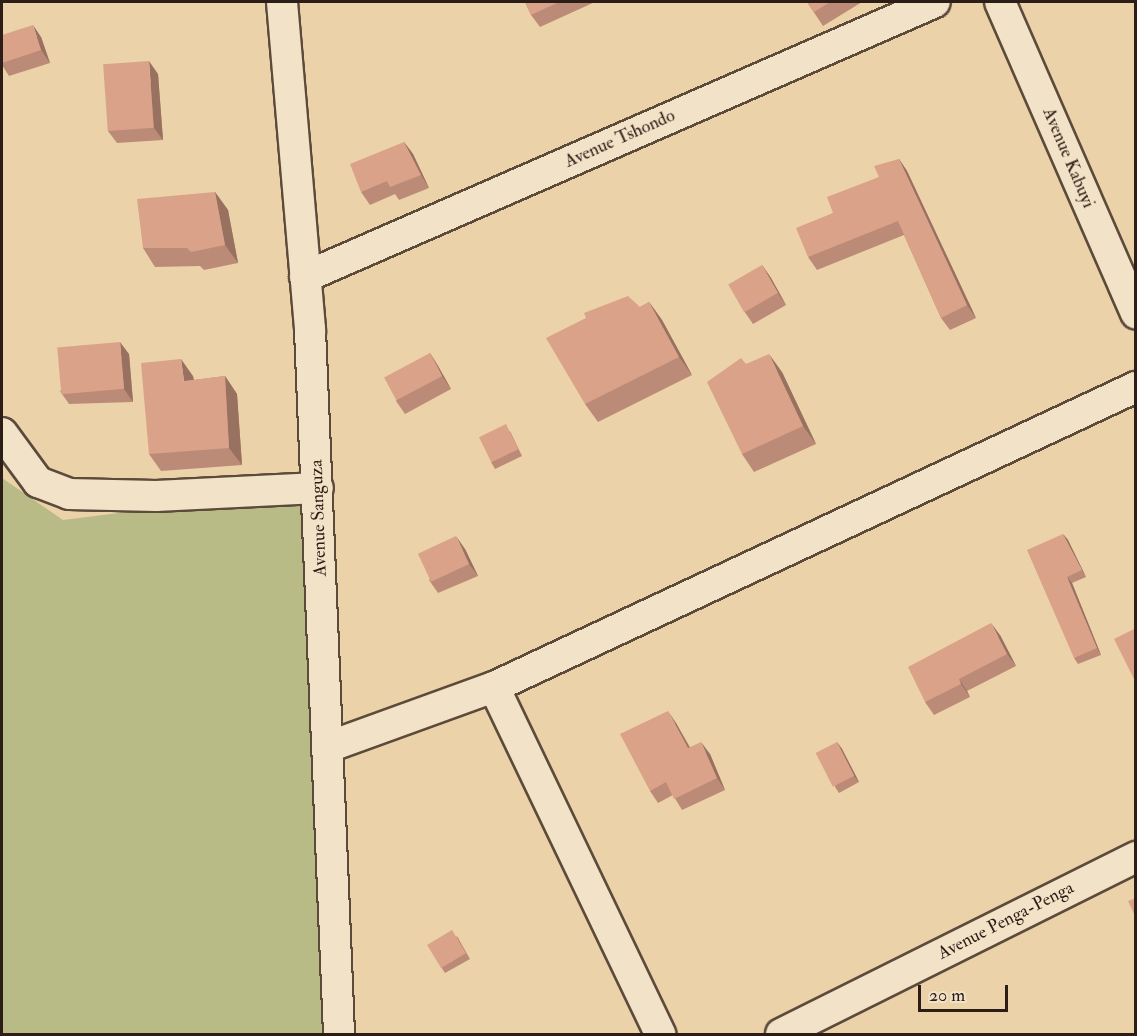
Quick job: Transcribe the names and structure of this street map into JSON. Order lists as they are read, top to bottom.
{
  "streets": {
    "street": [
      "Avenue Tshondo",
      "Avenue Kabuyi",
      "Avenue Sanguza",
      "Avenue Penga-Penga"
    ]
  },
  "crossings": [
    ["Avenue Tshondo", "Avenue Sanguza"]
  ],
  "scale_bar": "20 m"
}
